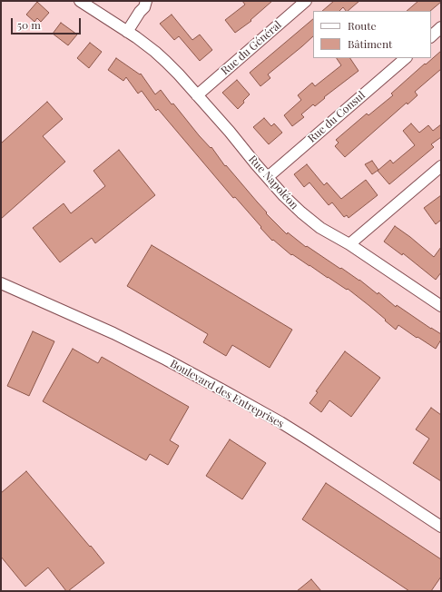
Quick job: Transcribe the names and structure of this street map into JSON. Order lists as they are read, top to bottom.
{
  "streets": {
    "street": [
      "Rue du Général",
      "Rue du Consul",
      "Rue Napoléon",
      "Boulevard des Entreprises"
    ]
  },
  "crossings": [
    ["Rue du Général", "Rue Napoléon"],
    ["Rue du Consul", "Rue Napoléon"]
  ],
  "legend": ["Route", "Bâtiment"],
  "scale_bar": "50 m"
}
